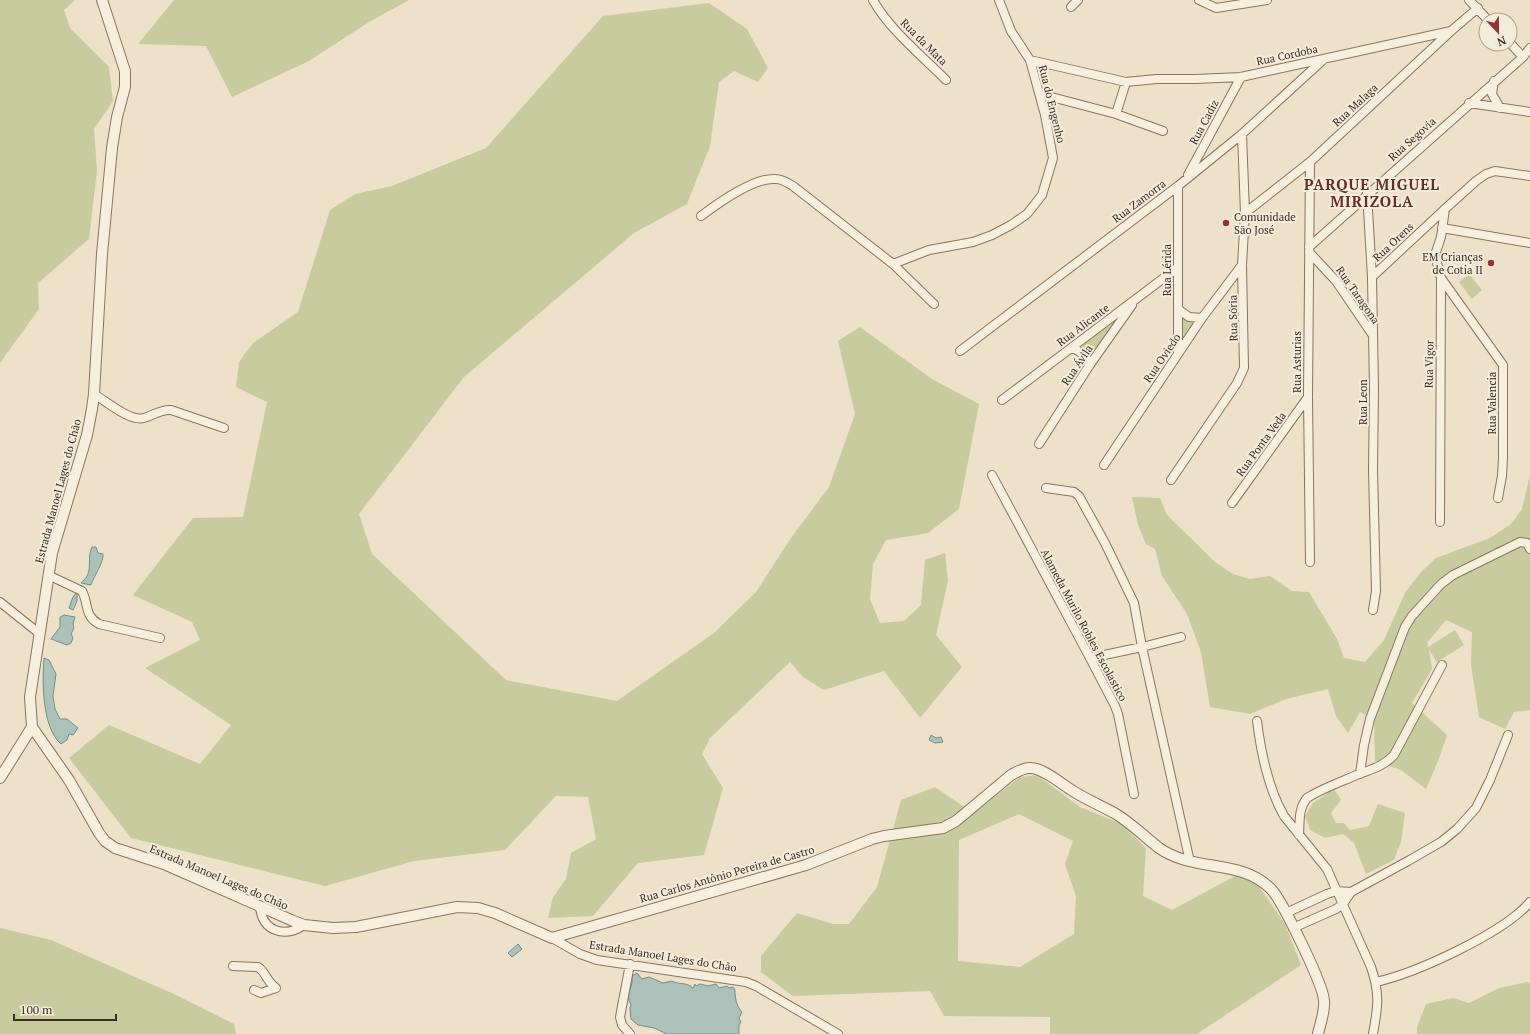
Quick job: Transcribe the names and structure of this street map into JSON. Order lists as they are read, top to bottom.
{
  "streets": {
    "street": [
      "Rua da Mata",
      "Rua Cordoba",
      "Rua do Engenho",
      "Rua Malaga",
      "Rua Cadiz",
      "Rua Segovia",
      "Rua Zamorra",
      "Rua Orens",
      "Rua Lérida",
      "Rua Taragona",
      "Rua Sória",
      "Rua Alicante",
      "Rua Oviedo",
      "Rua Asturias",
      "Rua Vigor",
      "Rua Ávila",
      "Rua Leon",
      "Rua Valencia",
      "Rua Ponta Veda",
      "Estrada Manoel Lages do Chão",
      "Alameda Murilo Robles Escolastico",
      "Rua Carlos Antônio Pereira de Castro"
    ]
  },
  "crossings": [
    ["Rua Cordoba", "Rua do Engenho"],
    ["Rua Cordoba", "Rua Malaga"],
    ["Rua Cordoba", "Rua Cadiz"],
    ["Rua Cordoba", "Rua Zamorra"],
    ["Rua Malaga", "Rua Sória"],
    ["Rua Malaga", "Rua Asturias"],
    ["Rua Cadiz", "Rua Zamorra"],
    ["Rua Segovia", "Rua Taragona"],
    ["Rua Segovia", "Rua Asturias"],
    ["Rua Segovia", "Rua Leon"],
    ["Rua Zamorra", "Rua Lérida"],
    ["Rua Zamorra", "Rua Sória"],
    ["Rua Orens", "Rua Vigor"],
    ["Rua Orens", "Rua Leon"],
    ["Rua Lérida", "Rua Alicante"],
    ["Rua Lérida", "Rua Oviedo"],
    ["Rua Taragona", "Rua Asturias"],
    ["Rua Taragona", "Rua Leon"],
    ["Rua Sória", "Rua Oviedo"],
    ["Rua Alicante", "Rua Ávila"],
    ["Rua Asturias", "Rua Ponta Veda"],
    ["Rua Vigor", "Rua Valencia"],
    ["Estrada Manoel Lages do Chão", "Rua Carlos Antônio Pereira de Castro"]
  ],
  "districts": ["PARQUE MIGUEL MIRIZOLA"],
  "places": ["Comunidade São José", "EM Crianças de Cotia II"],
  "scale_bar": "100 m",
  "north": "bottom"
}
